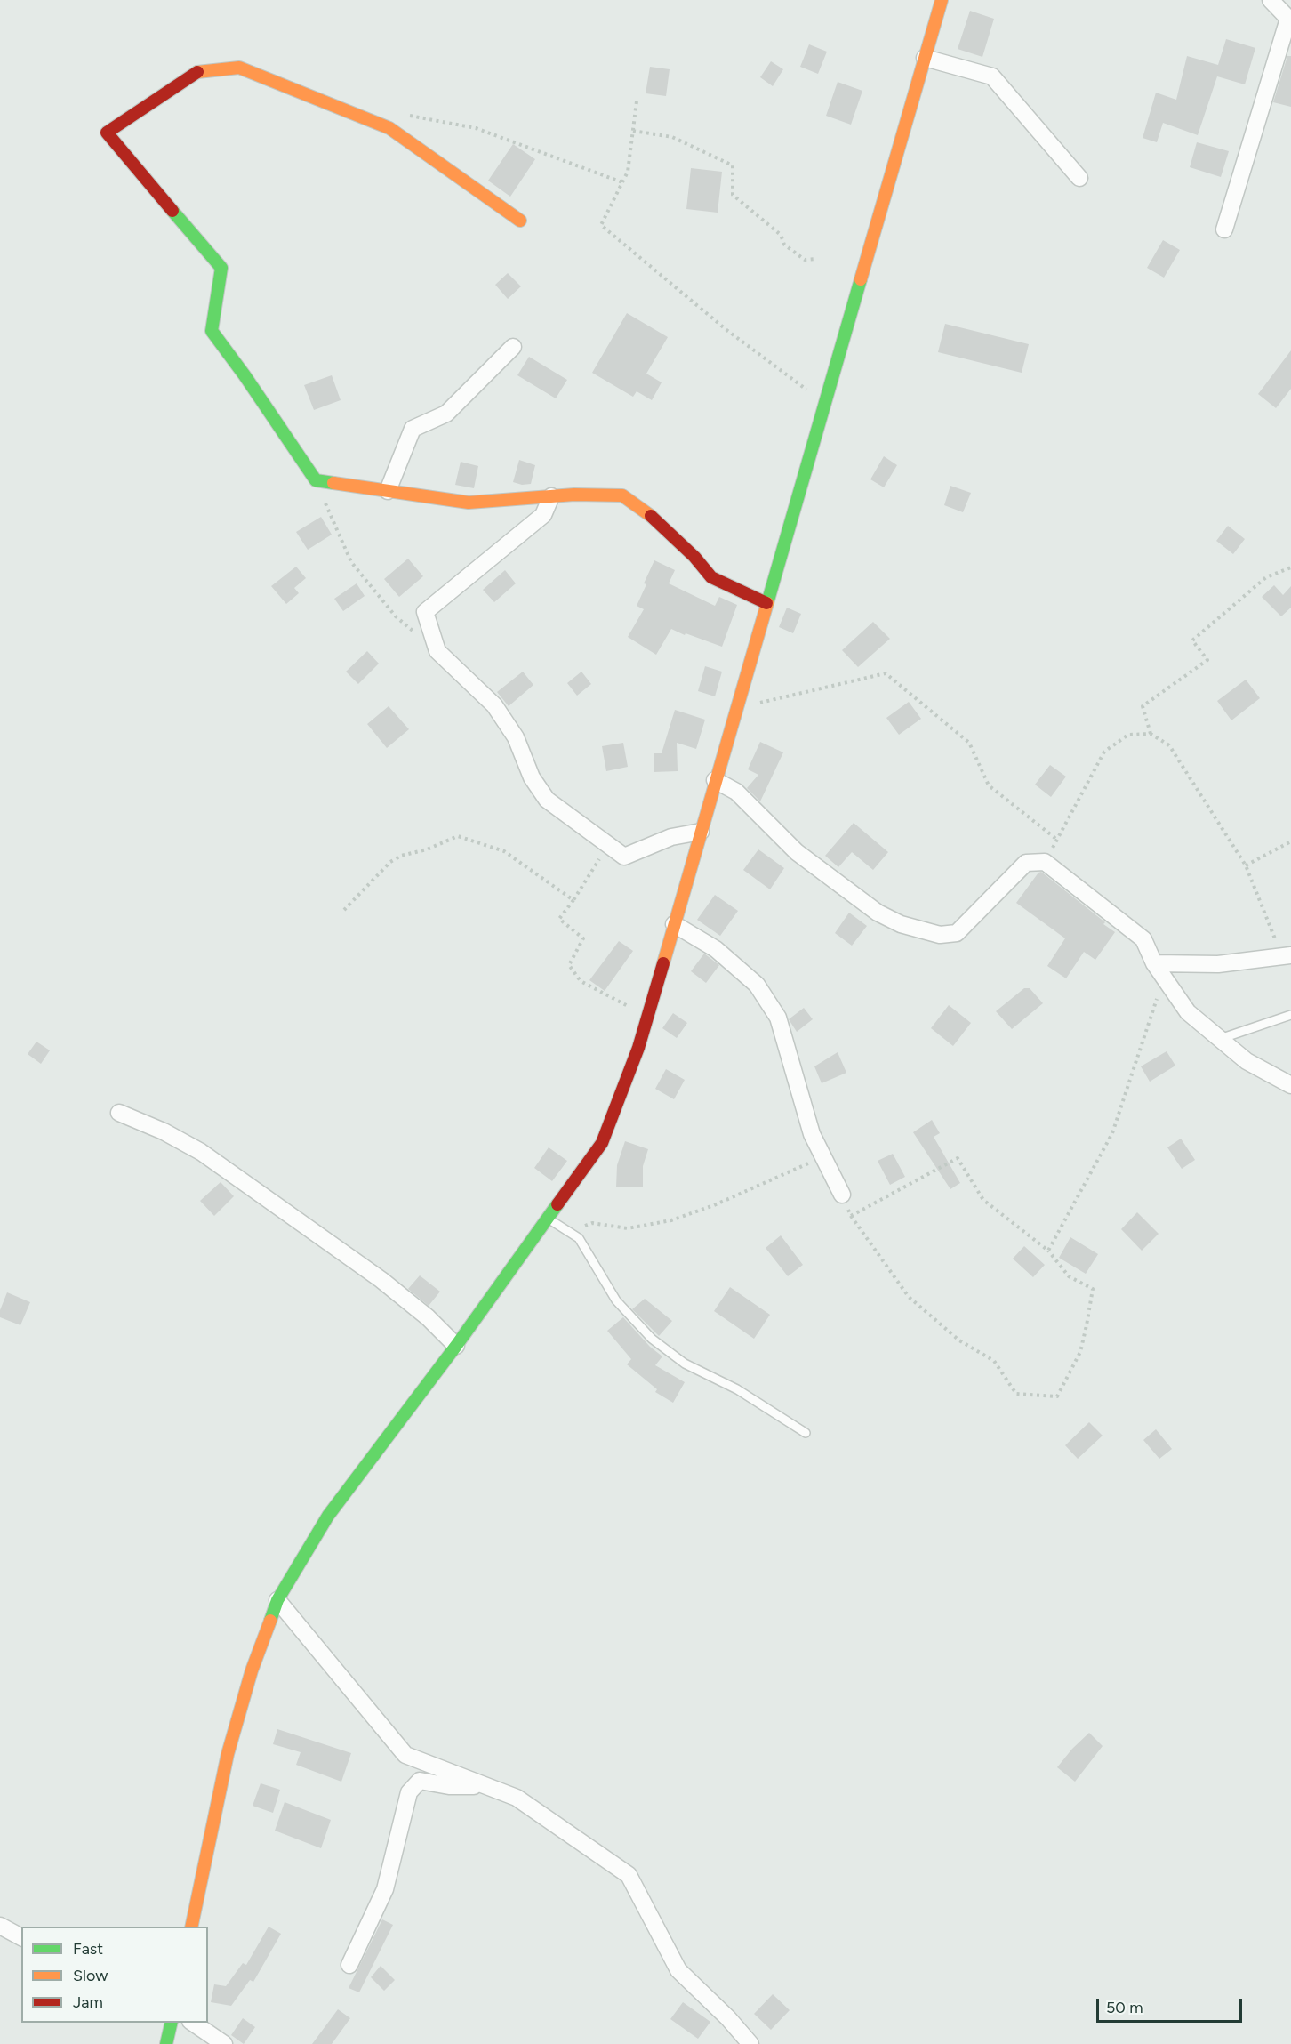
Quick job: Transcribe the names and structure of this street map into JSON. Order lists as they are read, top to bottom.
{
  "legend": ["Fast", "Slow", "Jam"],
  "scale_bar": "50 m"
}
